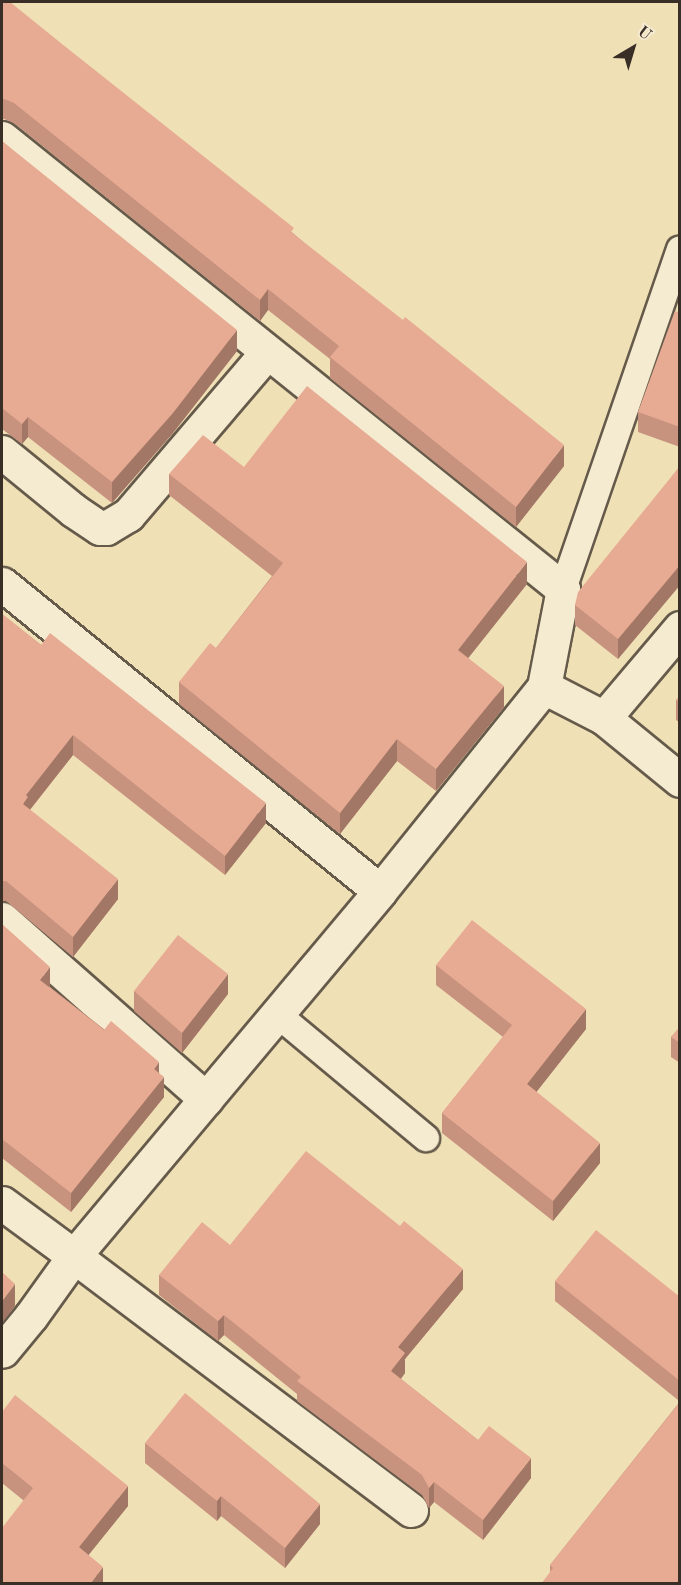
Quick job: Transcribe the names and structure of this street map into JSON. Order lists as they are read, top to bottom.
{
  "north": "top right"
}
